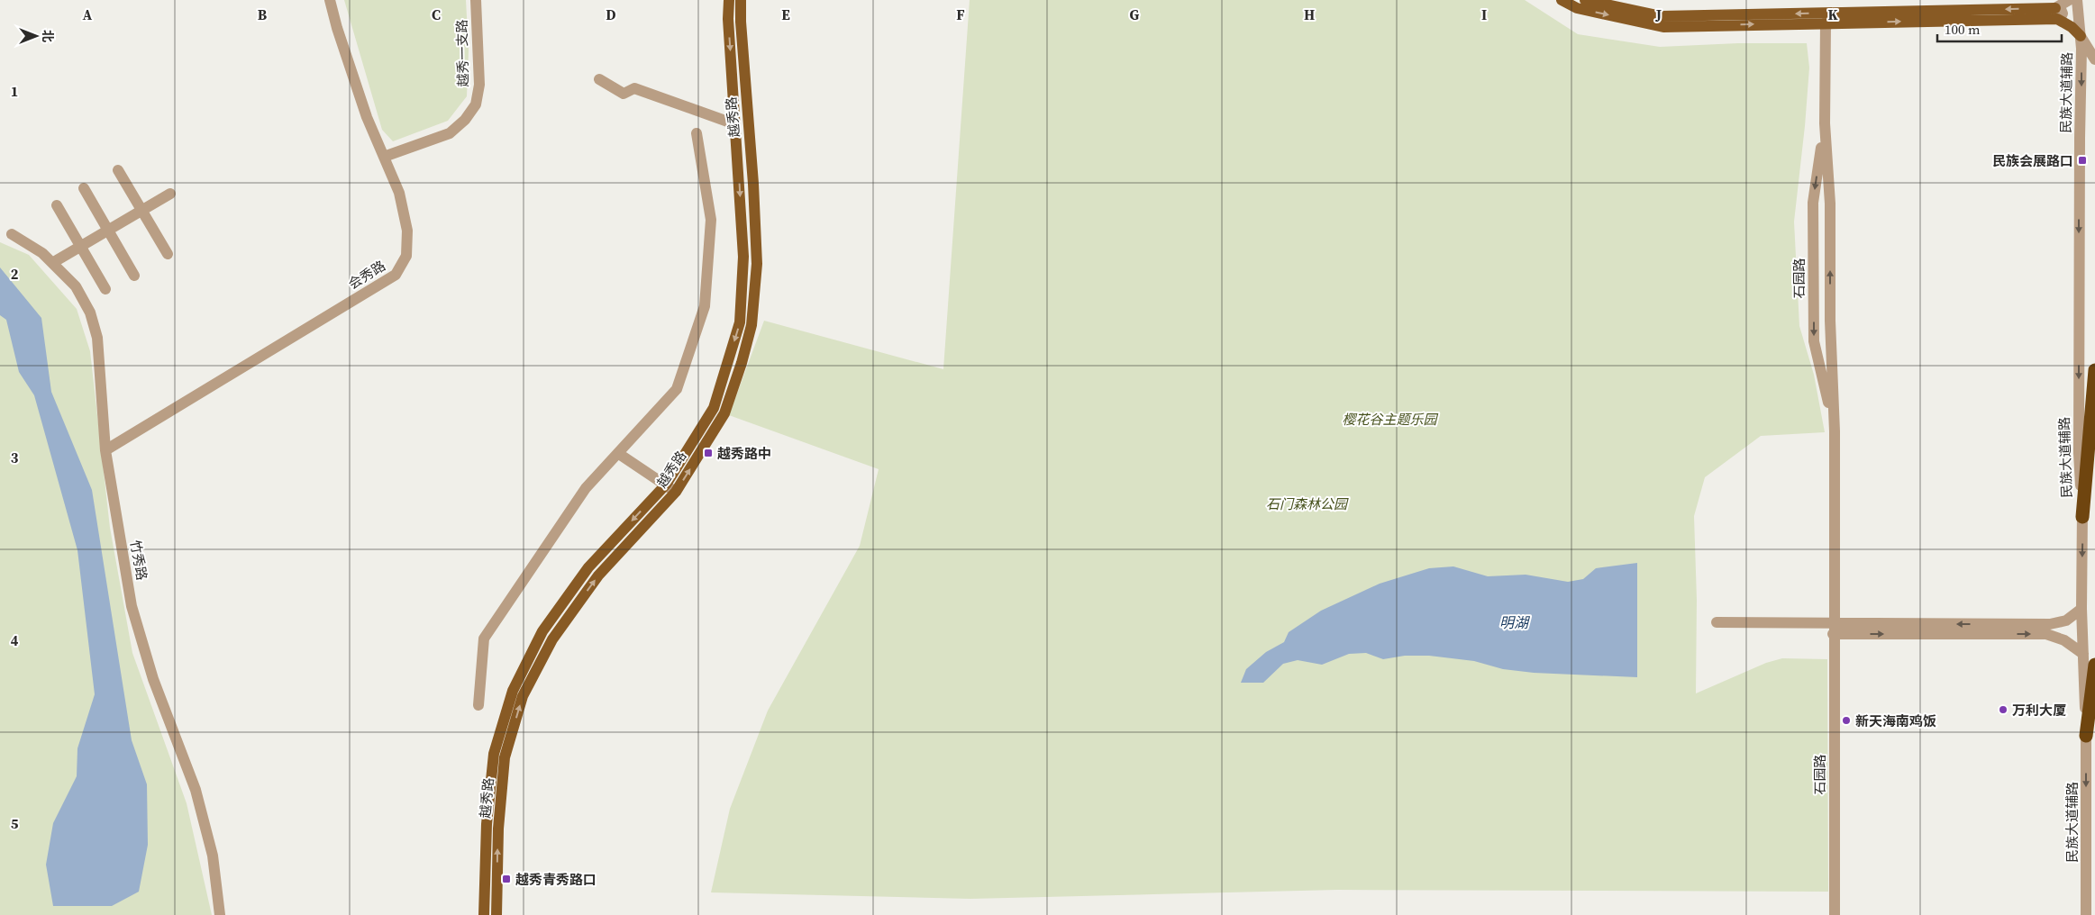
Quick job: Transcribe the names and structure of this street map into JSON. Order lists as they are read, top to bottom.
{
  "streets": {
    "main road": ["越秀路"],
    "street": [
      "越秀一支路",
      "民族大道辅路",
      "会秀路",
      "石园路",
      "竹秀路"
    ]
  },
  "crossings": [
    ["越秀一支路", "会秀路"],
    ["会秀路", "竹秀路"]
  ],
  "one_way": ["民族大道辅路"],
  "water": ["明湖"],
  "parks": ["樱花谷主题乐园", "石门森林公园"],
  "places": {
    "transit": ["民族会展路口", "越秀路中", "越秀青秀路口"],
    "other": ["万利大厦", "新天海南鸡饭"]
  },
  "scale_bar": "100 m",
  "north": "right",
  "grid": {
    "columns": [
      "A",
      "B",
      "C",
      "D",
      "E",
      "F",
      "G",
      "H",
      "I",
      "J",
      "K"
    ],
    "rows": [
      "1",
      "2",
      "3",
      "4",
      "5"
    ]
  }
}
